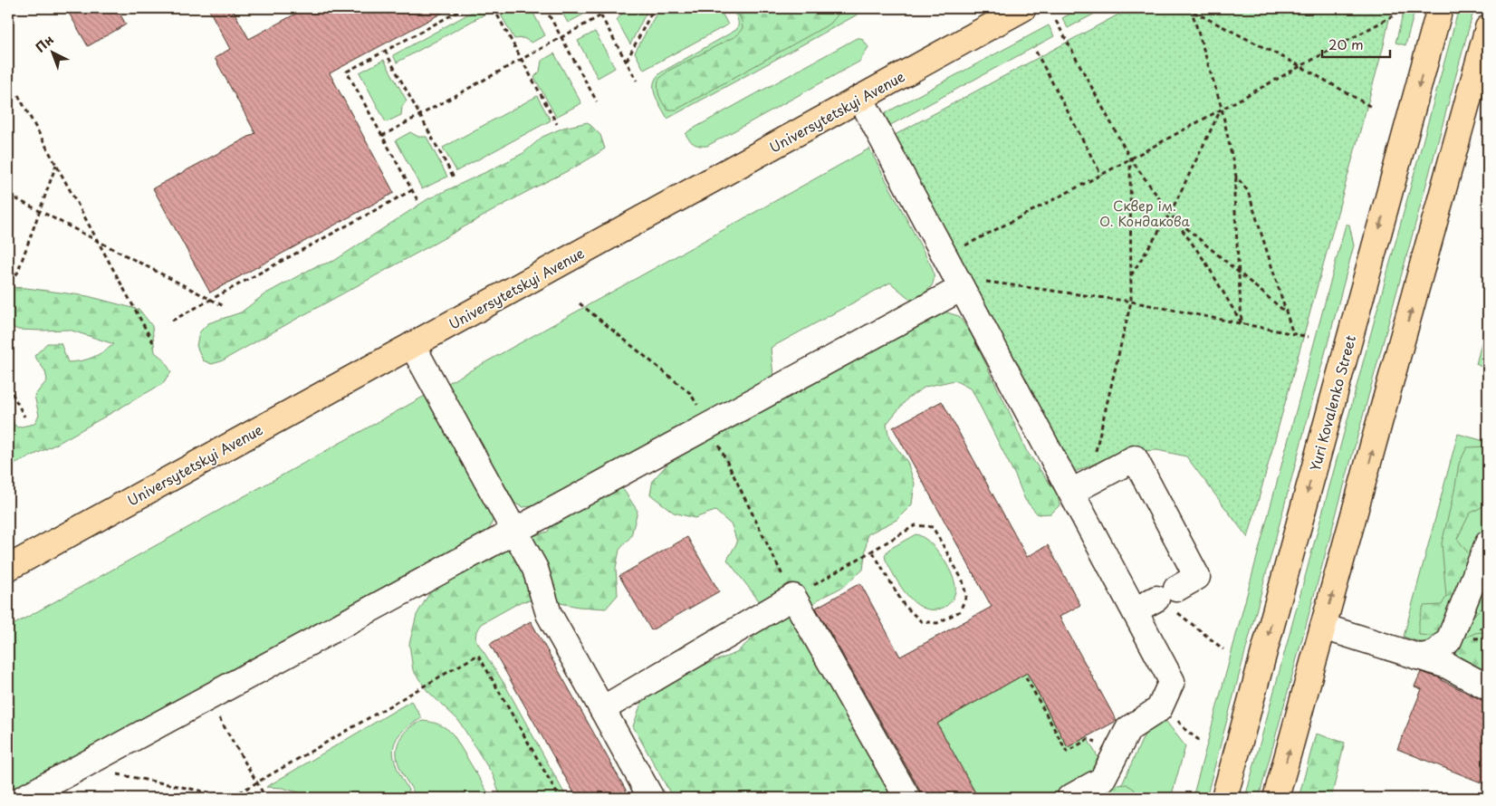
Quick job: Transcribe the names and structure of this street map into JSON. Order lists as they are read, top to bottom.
{
  "streets": {
    "main road": ["Universytetskyi Avenue", "Yuri Kovalenko Street"]
  },
  "parks": ["Сквер ім. О. Кондакова"],
  "scale_bar": "20 m",
  "north": "top left"
}
